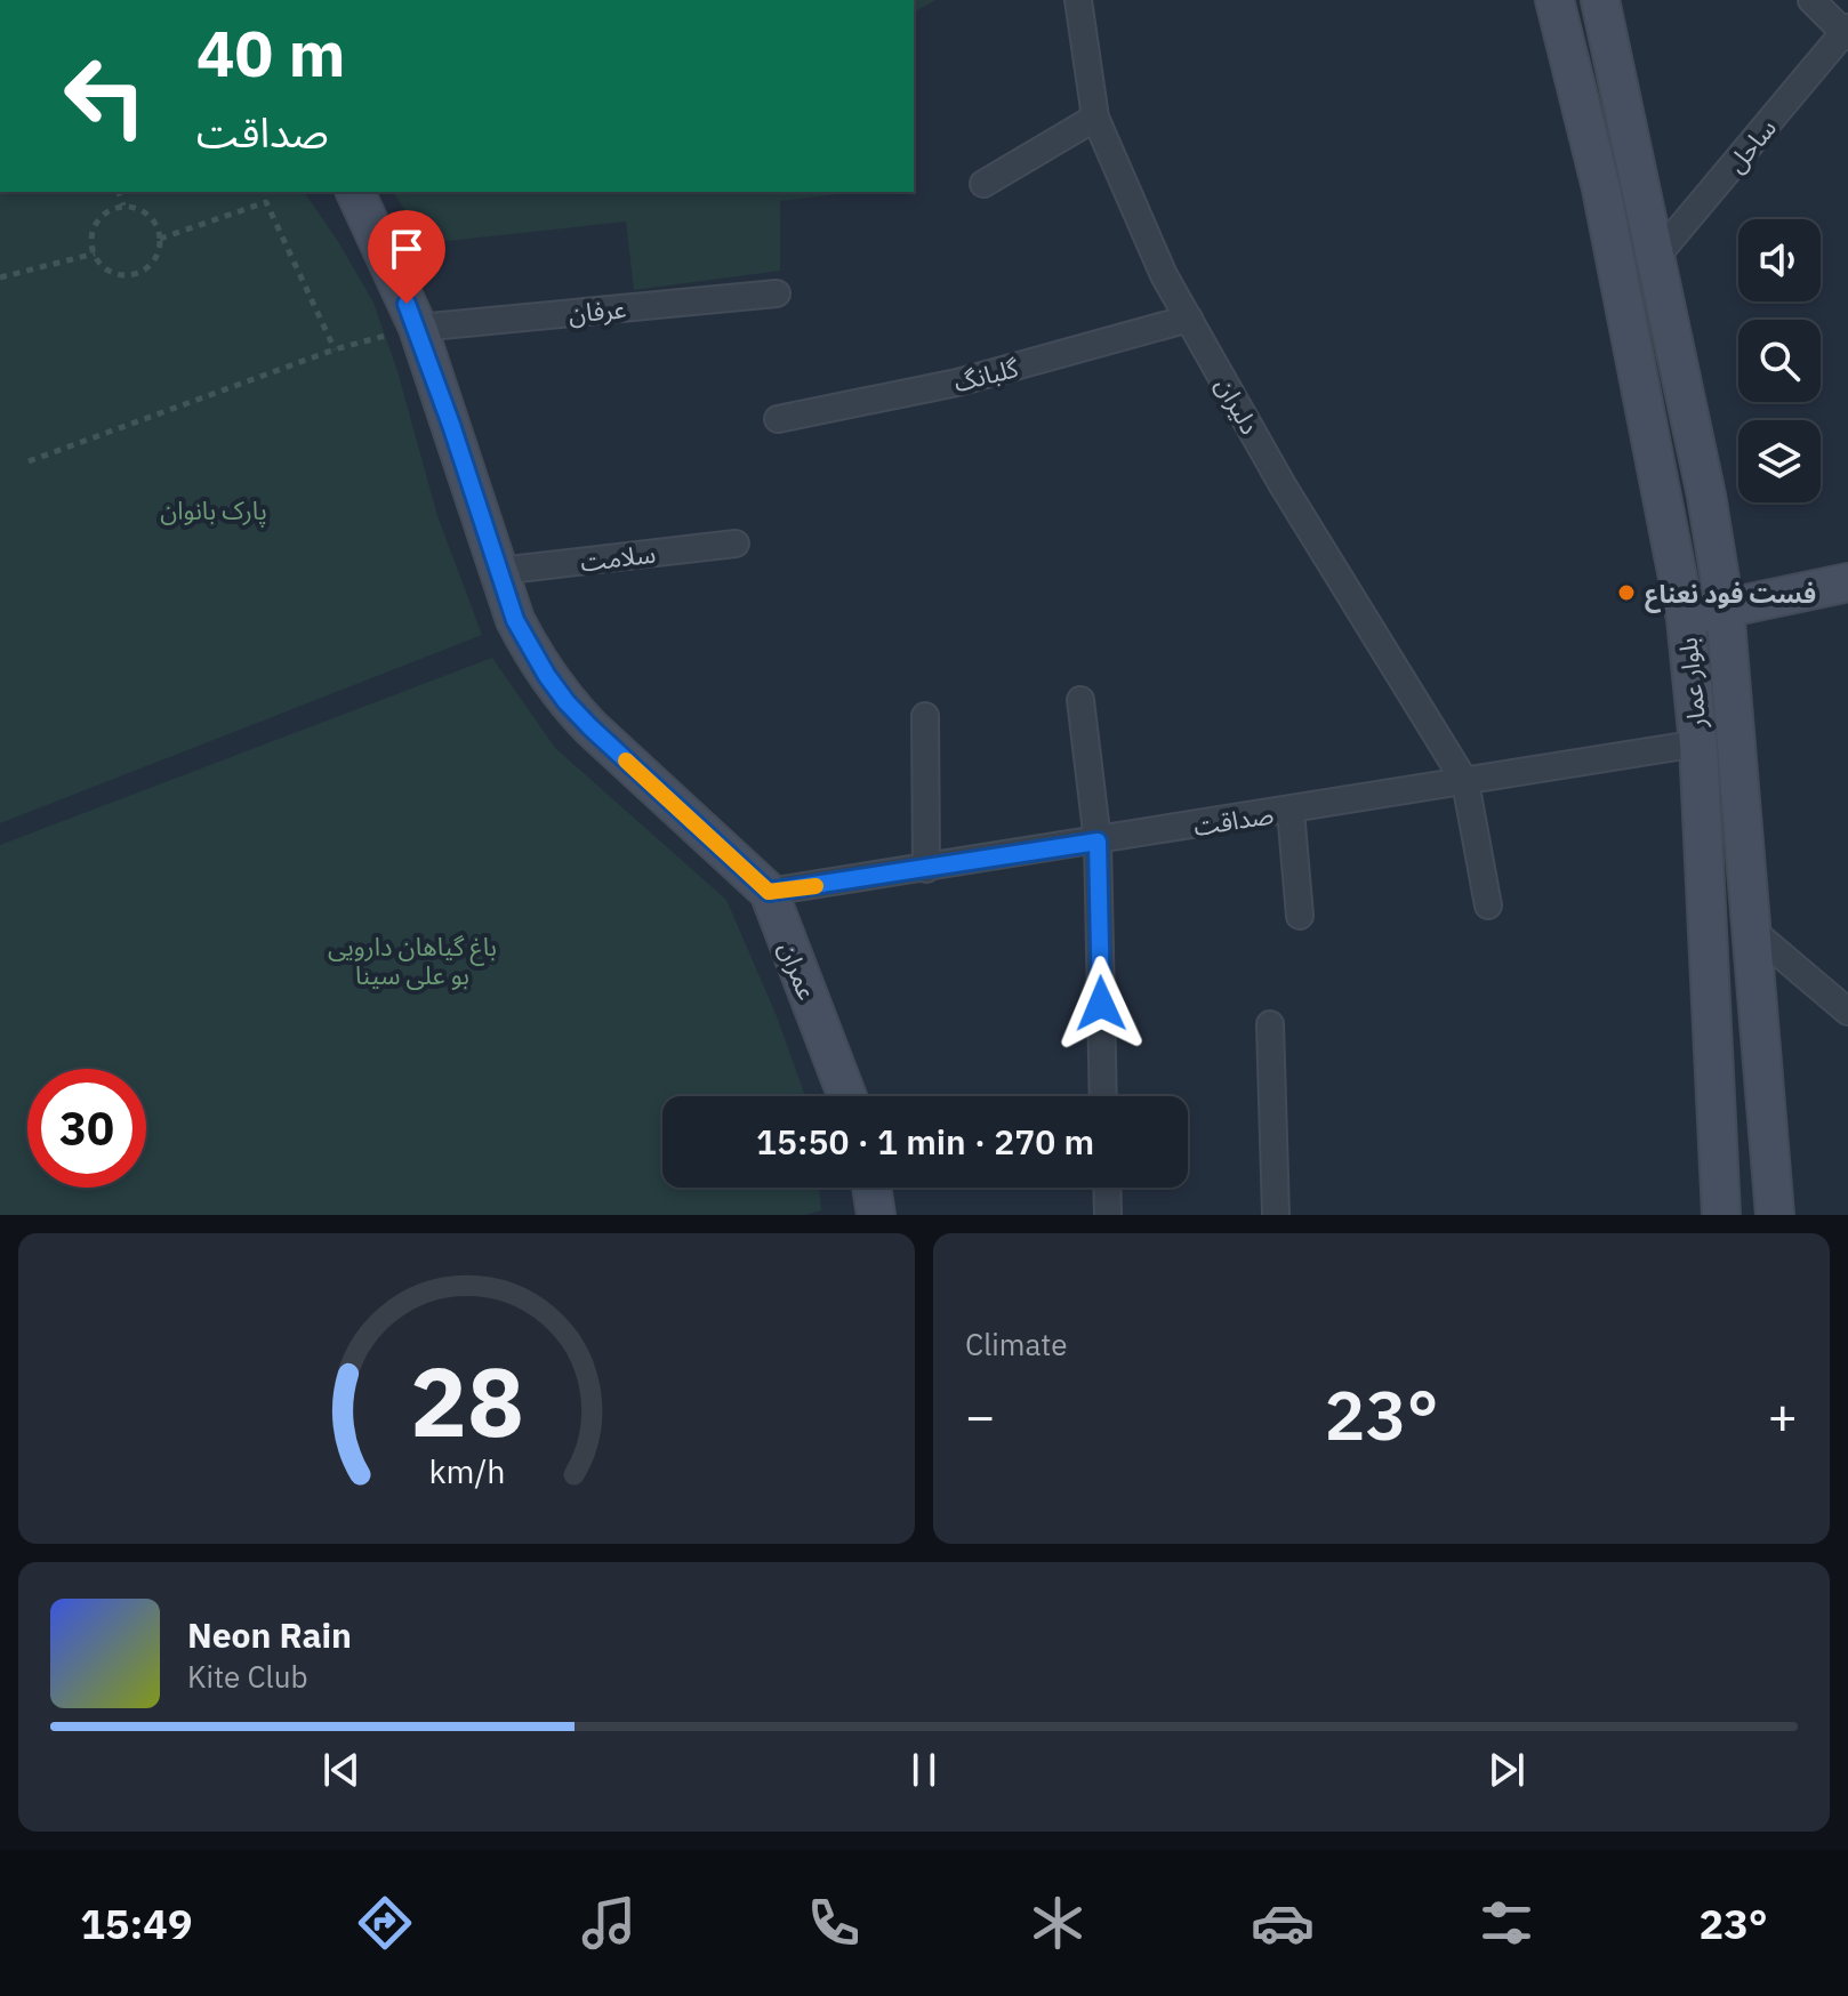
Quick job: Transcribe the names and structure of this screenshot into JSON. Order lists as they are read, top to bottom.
{
  "streets": {
    "main road": ["بلوار عمار", "عمران"],
    "street": [
      "ساحل",
      "عرفان",
      "گلبانگ",
      "دلیران",
      "سلامت",
      "صداقت"
    ]
  },
  "crossings": [
    ["ساحل", "بلوار عمار"],
    ["عرفان", "عمران"],
    ["گلبانگ", "دلیران"],
    ["دلیران", "صداقت"],
    ["سلامت", "عمران"],
    ["بلوار عمار", "صداقت"],
    ["صداقت", "عمران"]
  ],
  "parks": ["پارک بانوان", "باغ گیاهان دارویی بو علی سینا"],
  "places": ["فست فود نعناع"],
  "page": {
    "turn": ["40 m", "صداقت"],
    "limit": "30",
    "trip": "15:50 · 1 min · 270 m",
    "tile": "Climate",
    "heat": ["−", "23°", "+"],
    "song": ["Neon Rain", "Kite Club"],
    "tabs": ["15:49", "23°"],
    "gauge": ["28", "km/h"]
  }
}
